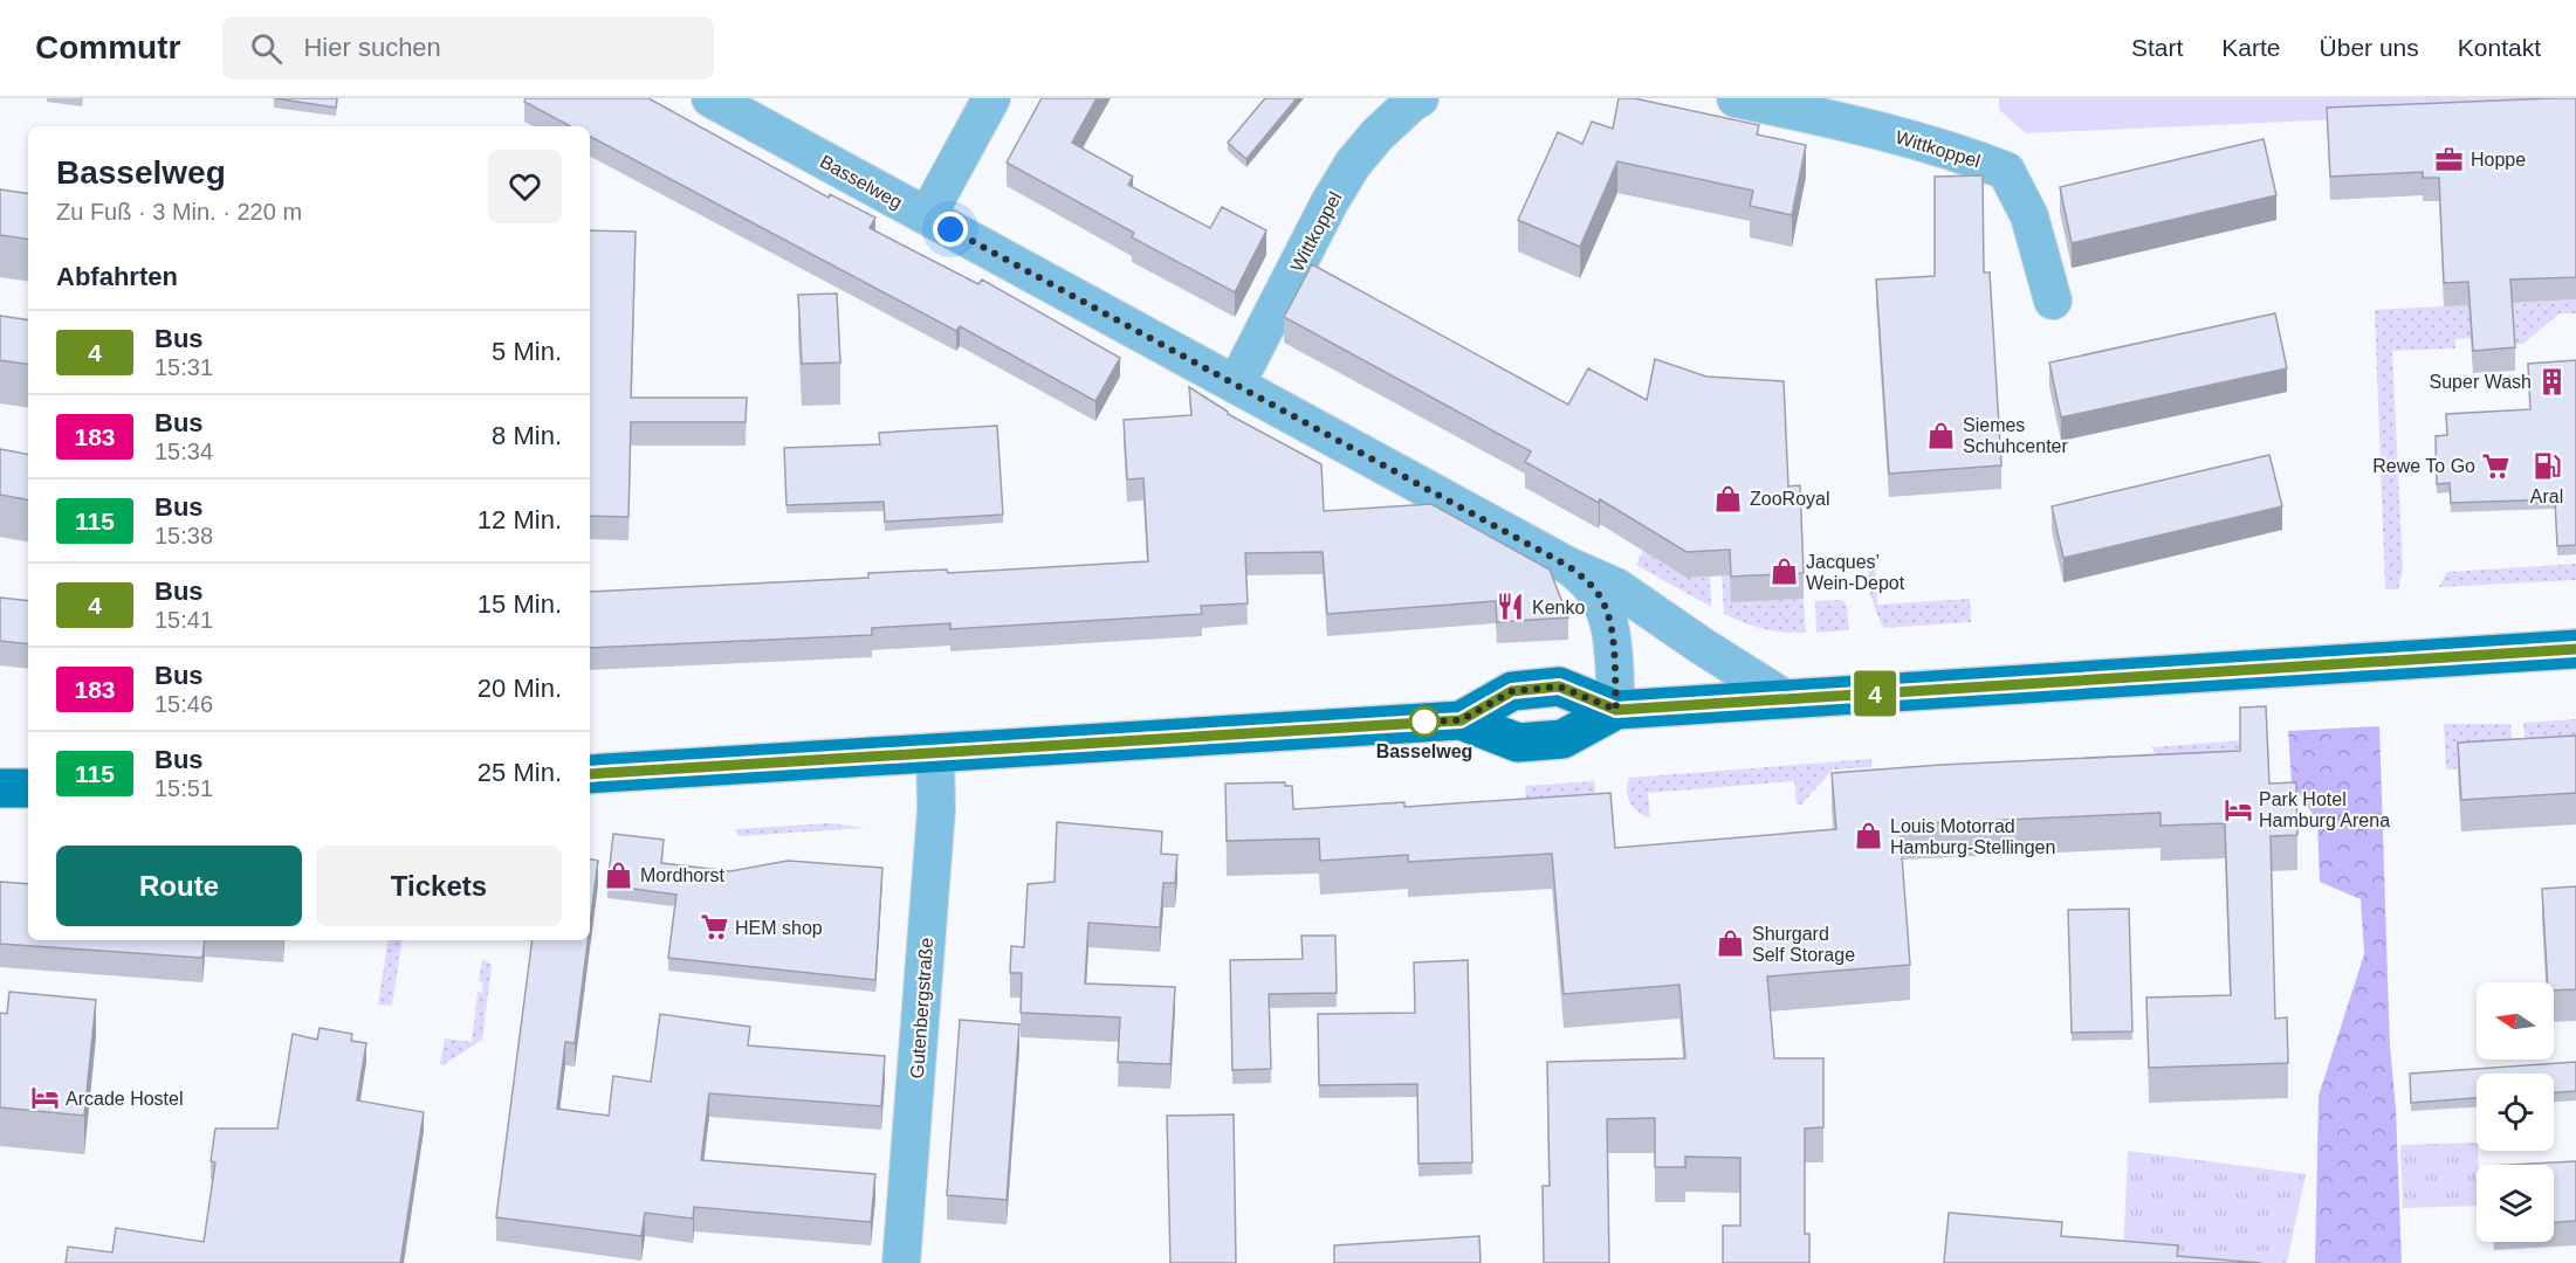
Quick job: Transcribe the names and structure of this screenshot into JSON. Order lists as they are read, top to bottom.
{
  "streets": {
    "street": ["Wittkoppel", "Basselweg", "Gutenbergstraße"]
  },
  "crossings": [
    ["Wittkoppel", "Basselweg"]
  ],
  "places": {
    "office": ["Hoppe"],
    "building": ["Super Wash"],
    "shop": [
      "Siemes Schuhcenter",
      "ZooRoyal",
      "Jacques’ Wein-Depot",
      "Louis Motorrad Hamburg-Stellingen",
      "Mordhorst",
      "Shurgard Self Storage"
    ],
    "supermarket": ["Rewe To Go", "HEM shop"],
    "fuel station": ["Aral"],
    "restaurant": ["Kenko"],
    "other": ["Basselweg"],
    "hotel": ["Park Hotel Hamburg Arena", "Arcade Hostel"]
  },
  "lines": ["bus line 4"],
  "north": "left",
  "page": {
    "header": "Commutr",
    "search": "Hier suchen",
    "nav": [
      "Start",
      "Karte",
      "Über uns",
      "Kontakt"
    ],
    "on_map": "4",
    "heading": [
      ["Basselweg", "Zu Fuß · 3 Min. · 220 m"],
      "Abfahrten"
    ],
    "list": [
      {
        "mark": "4",
        "name": "Bus",
        "note": "15:31",
        "value": "5 Min."
      },
      {
        "mark": "183",
        "name": "Bus",
        "note": "15:34",
        "value": "8 Min."
      },
      {
        "mark": "115",
        "name": "Bus",
        "note": "15:38",
        "value": "12 Min."
      },
      {
        "mark": "4",
        "name": "Bus",
        "note": "15:41",
        "value": "15 Min."
      },
      {
        "mark": "183",
        "name": "Bus",
        "note": "15:46",
        "value": "20 Min."
      },
      {
        "mark": "115",
        "name": "Bus",
        "note": "15:51",
        "value": "25 Min."
      }
    ],
    "buttons": ["Route", "Tickets"]
  }
}
